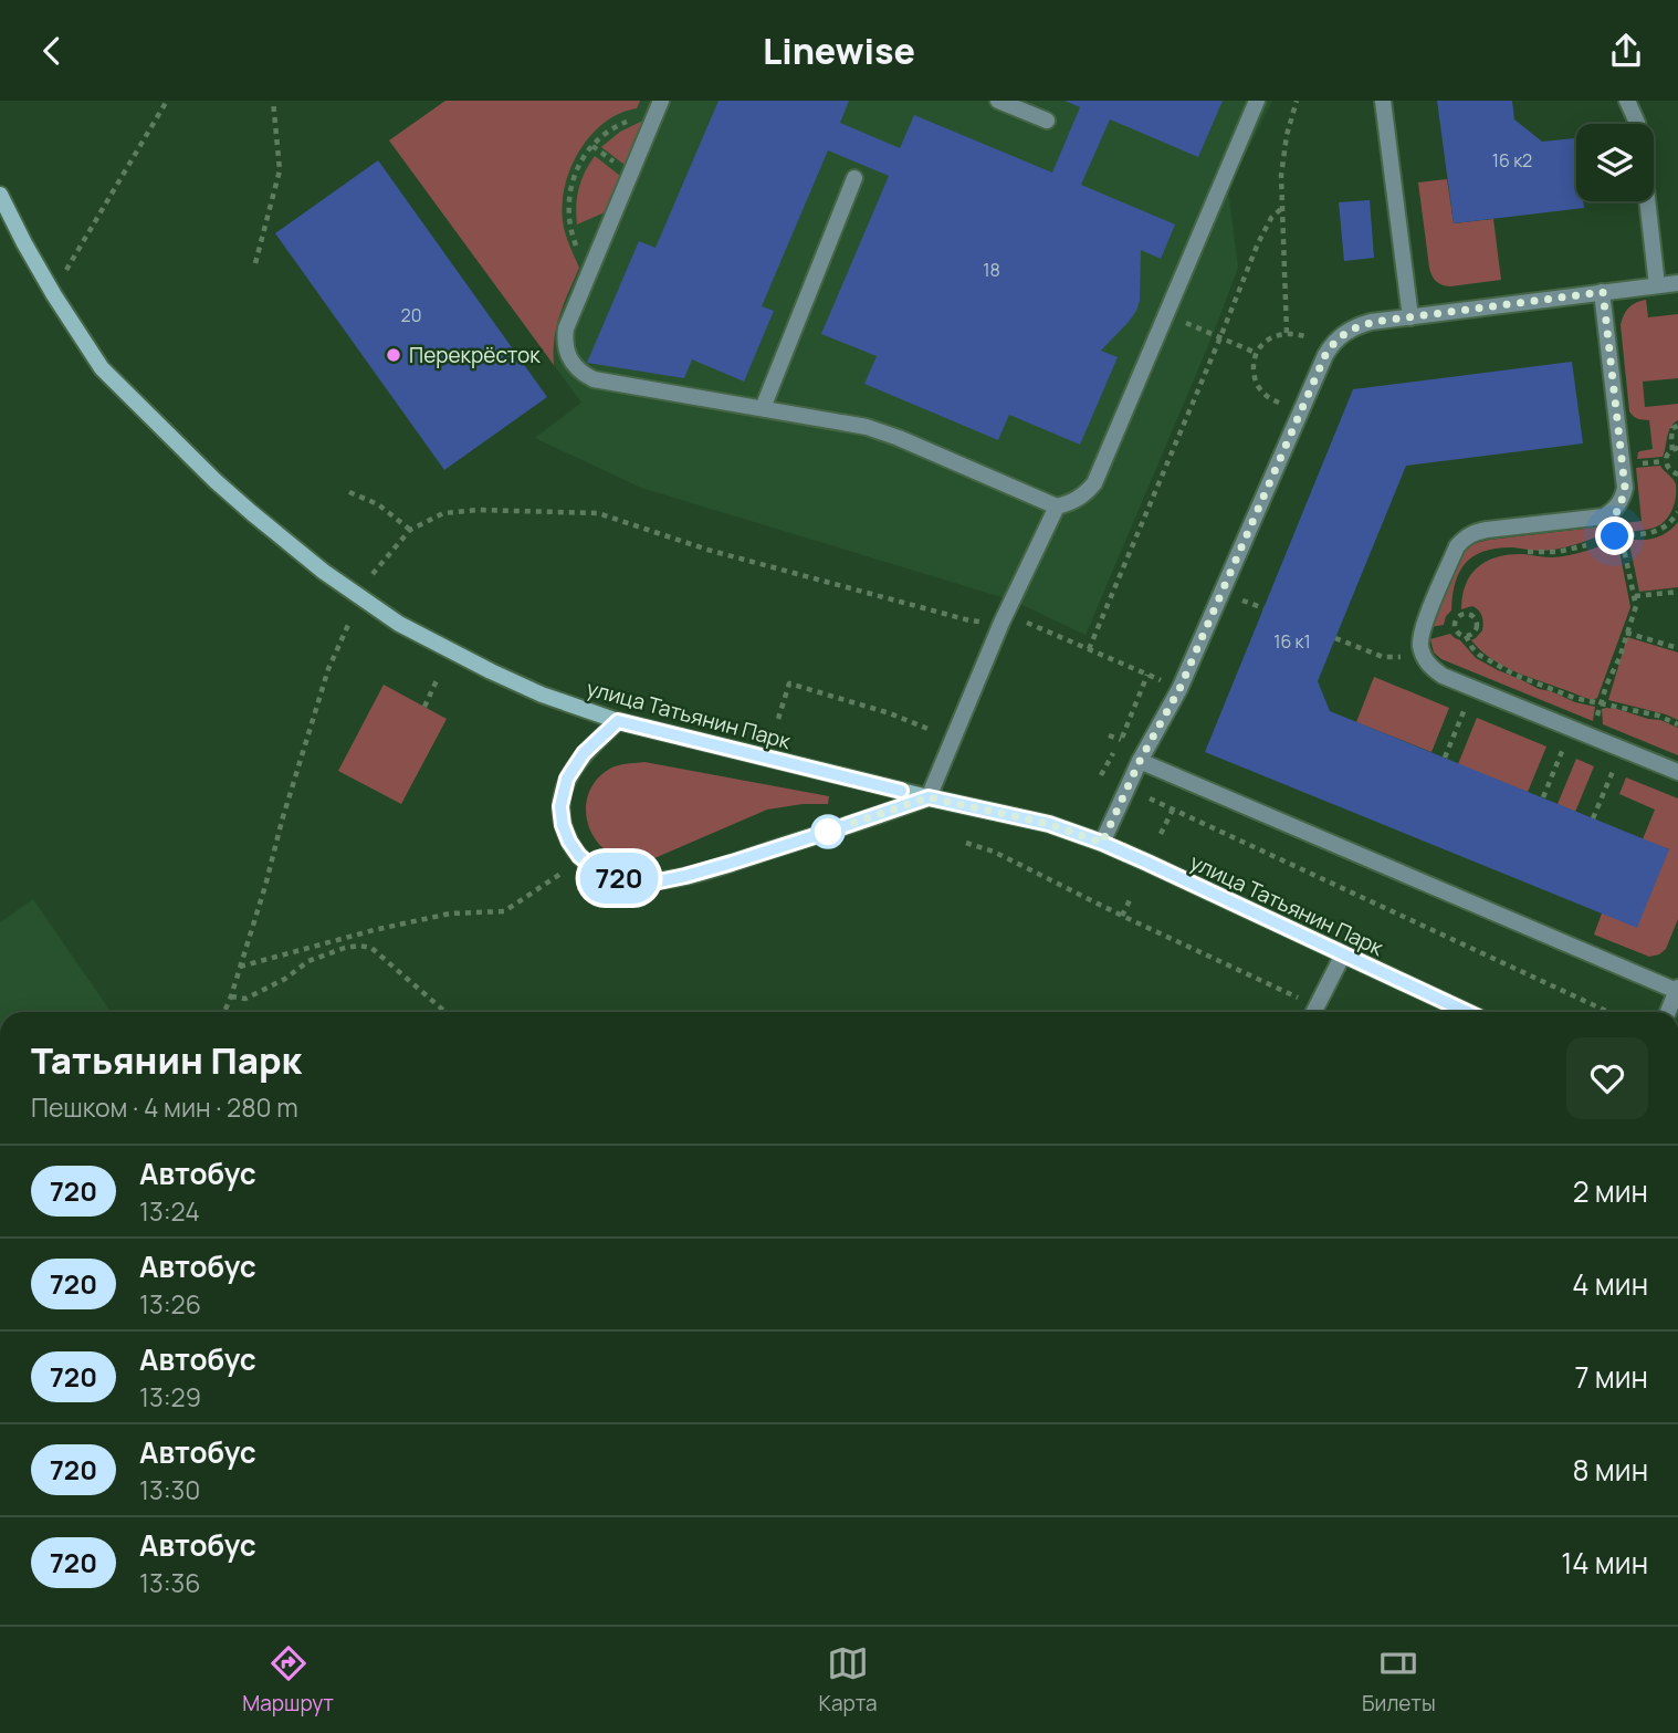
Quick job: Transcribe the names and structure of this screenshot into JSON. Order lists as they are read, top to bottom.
{
  "streets": {
    "street": ["улица Татьянин Парк"]
  },
  "places": ["Перекрёсток"],
  "lines": ["bus line 720"],
  "house_numbers": [
    "16 к2",
    "18",
    "20",
    "16 к1"
  ],
  "page": {
    "header": "Linewise",
    "on_map": "720",
    "heading": ["Татьянин Парк", "Пешком · 4 мин · 280 m"],
    "list": [
      {
        "mark": "720",
        "name": "Автобус",
        "note": "13:24",
        "value": "2 мин"
      },
      {
        "mark": "720",
        "name": "Автобус",
        "note": "13:26",
        "value": "4 мин"
      },
      {
        "mark": "720",
        "name": "Автобус",
        "note": "13:29",
        "value": "7 мин"
      },
      {
        "mark": "720",
        "name": "Автобус",
        "note": "13:30",
        "value": "8 мин"
      },
      {
        "mark": "720",
        "name": "Автобус",
        "note": "13:36",
        "value": "14 мин"
      }
    ],
    "tabs": ["Маршрут", "Карта", "Билеты"]
  }
}
